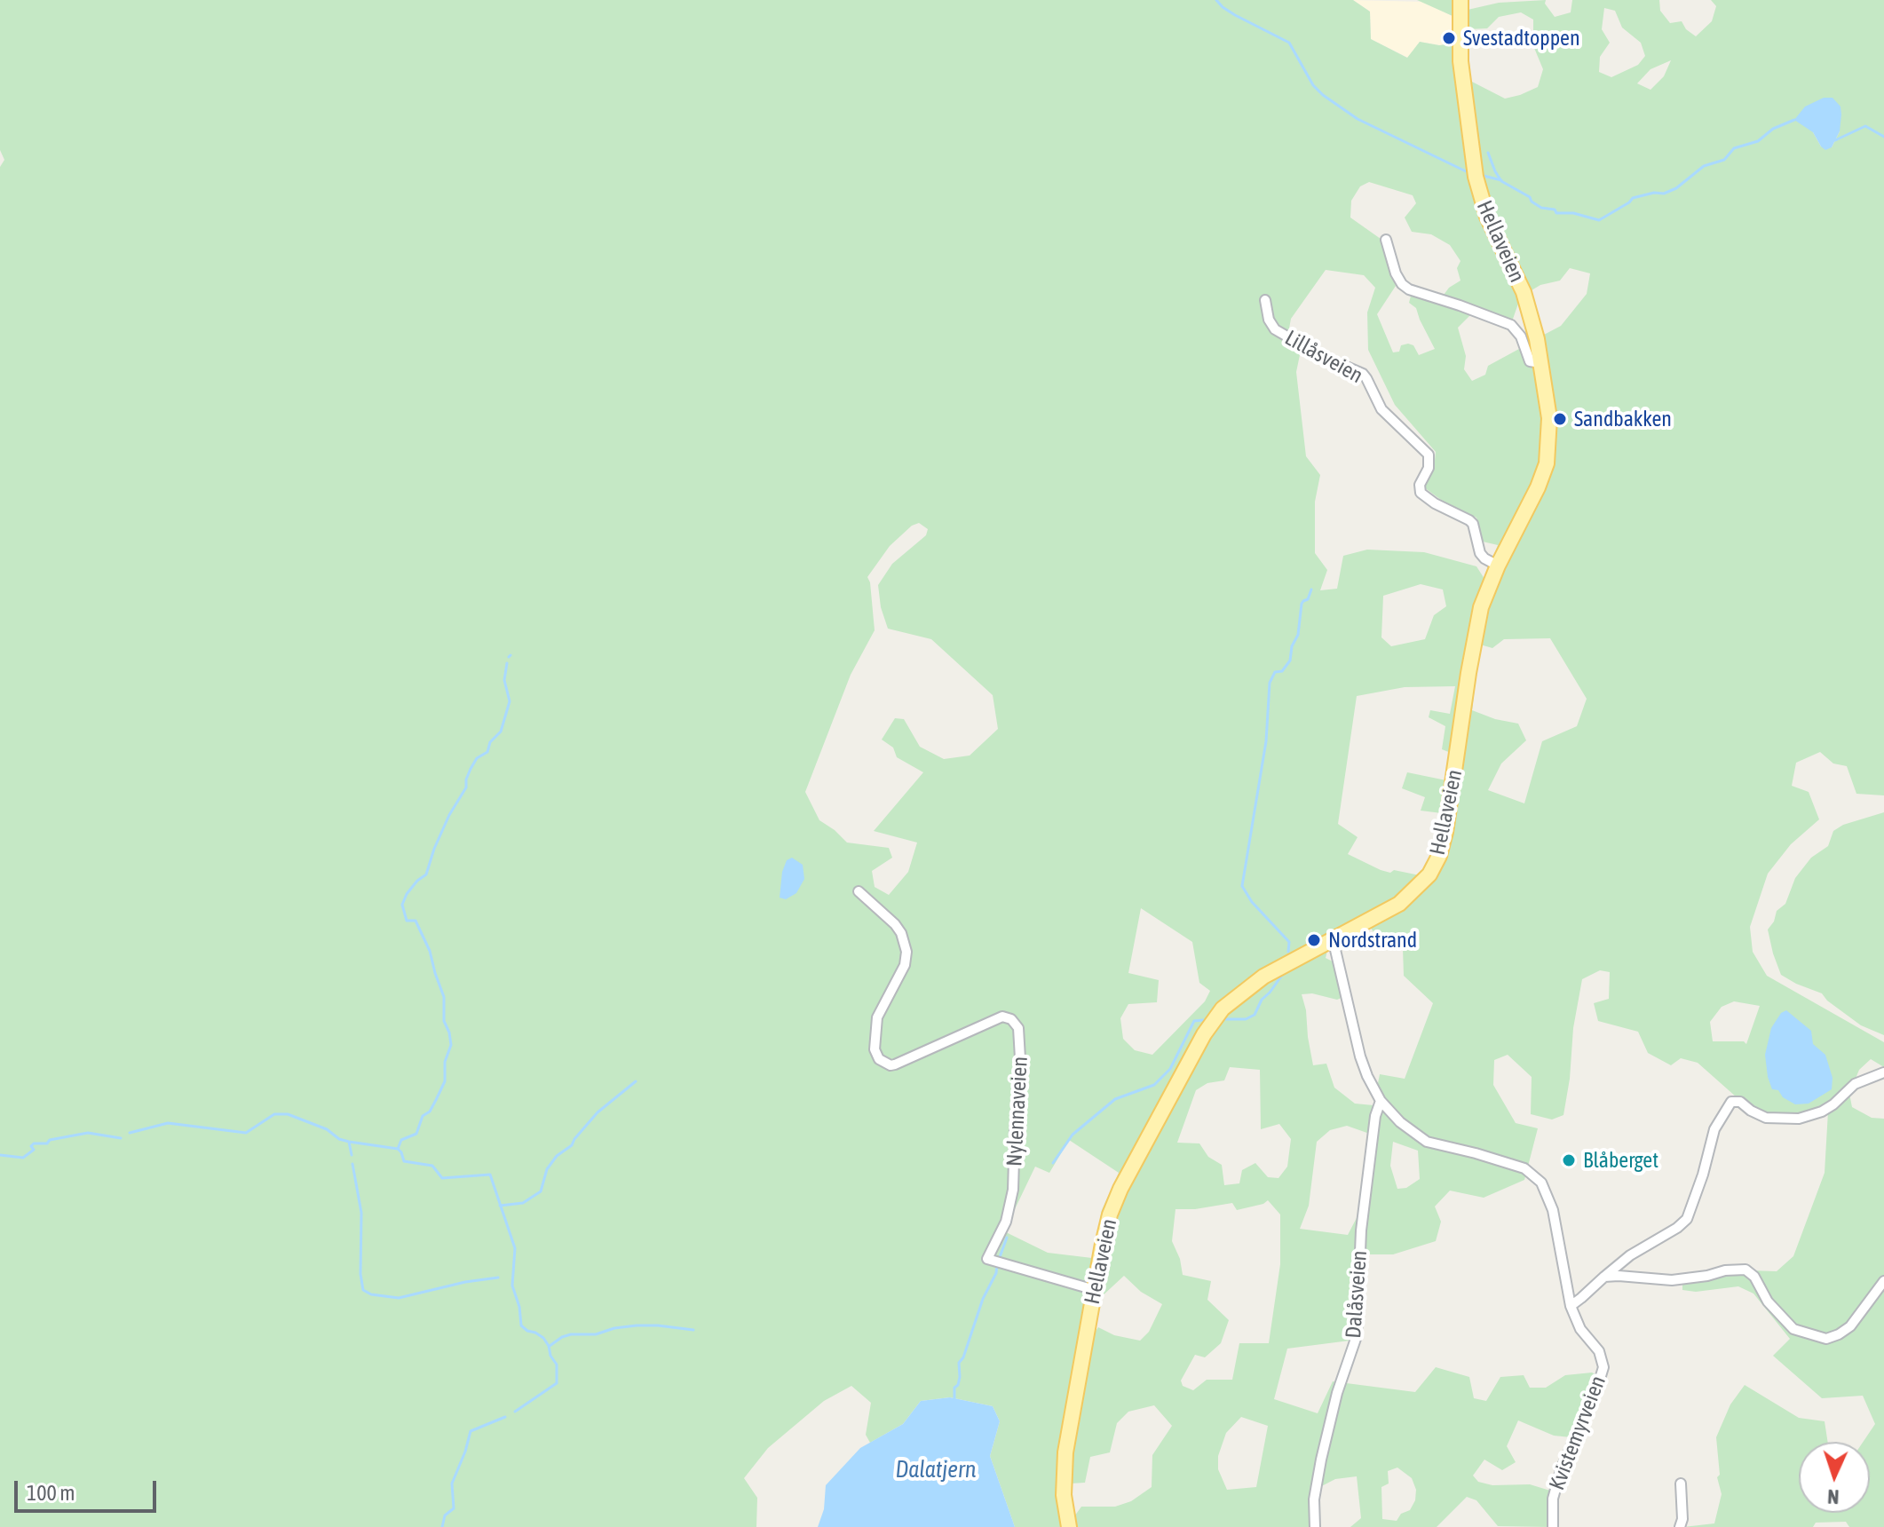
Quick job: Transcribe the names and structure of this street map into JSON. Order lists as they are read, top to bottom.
{
  "streets": {
    "main road": ["Hellaveien"],
    "street": [
      "Lillåsveien",
      "Nylennaveien",
      "Dalåsveien",
      "Kvistemyrveien"
    ]
  },
  "crossings": [
    ["Hellaveien", "Lillåsveien"],
    ["Hellaveien", "Nylennaveien"]
  ],
  "water": ["Dalatjern"],
  "places": [
    "Svestadtoppen",
    "Sandbakken",
    "Nordstrand",
    "Blåberget"
  ],
  "scale_bar": "100 m",
  "north": "bottom"
}
